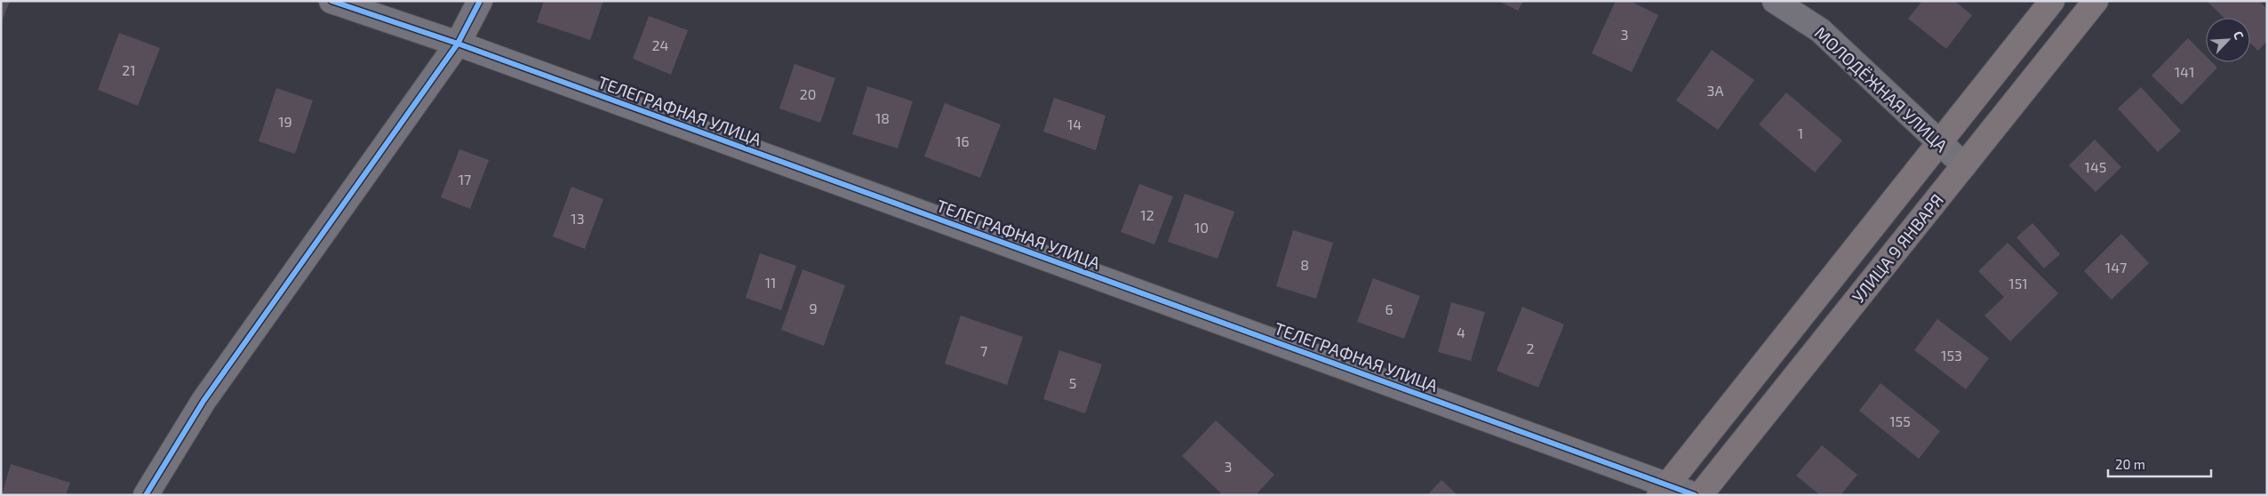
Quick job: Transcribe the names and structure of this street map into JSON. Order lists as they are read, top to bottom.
{
  "streets": {
    "main road": ["УЛИЦА 9 ЯНВАРЯ"],
    "street": ["МОЛОДЁЖНАЯ УЛИЦА", "ТЕЛЕГРАФНАЯ УЛИЦА"]
  },
  "crossings": [
    ["МОЛОДЁЖНАЯ УЛИЦА", "УЛИЦА 9 ЯНВАРЯ"],
    ["ТЕЛЕГРАФНАЯ УЛИЦА", "УЛИЦА 9 ЯНВАРЯ"]
  ],
  "house_numbers": [
    "3",
    "24",
    "21",
    "141",
    "3А",
    "20",
    "18",
    "19",
    "14",
    "1",
    "16",
    "145",
    "17",
    "12",
    "13",
    "10",
    "8",
    "147",
    "11",
    "151",
    "9",
    "6",
    "4",
    "2",
    "7",
    "153",
    "5",
    "155",
    "3"
  ],
  "scale_bar": "20 m",
  "north": "top right"
}
